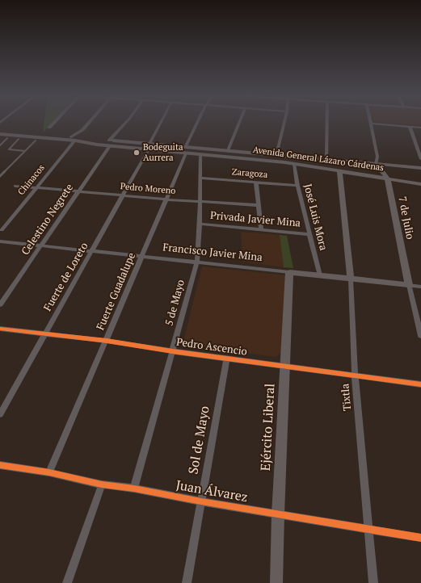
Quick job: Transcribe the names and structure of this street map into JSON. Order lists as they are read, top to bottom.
{
  "streets": {
    "street": [
      "Avenida General Lázaro Cárdenas",
      "Zaragoza",
      "Chinacos",
      "Pedro Moreno",
      "José Luis Mora",
      "7 de Julio",
      "Celestino Negrete",
      "Privada Javier Mina",
      "Francisco Javier Mina",
      "Fuerte de Loreto",
      "Fuerte Guadalupe",
      "5 de Mayo",
      "Pedro Ascencio",
      "Tixtla",
      "Ejército Liberal",
      "Sol de Mayo",
      "Juan Álvarez"
    ]
  },
  "crossings": [
    ["Avenida General Lázaro Cárdenas", "Chinacos"],
    ["Avenida General Lázaro Cárdenas", "José Luis Mora"],
    ["Avenida General Lázaro Cárdenas", "7 de Julio"],
    ["Avenida General Lázaro Cárdenas", "Celestino Negrete"],
    ["Avenida General Lázaro Cárdenas", "Fuerte de Loreto"],
    ["Avenida General Lázaro Cárdenas", "Fuerte Guadalupe"],
    ["Avenida General Lázaro Cárdenas", "5 de Mayo"],
    ["Avenida General Lázaro Cárdenas", "Tixtla"],
    ["Zaragoza", "José Luis Mora"],
    ["Zaragoza", "5 de Mayo"],
    ["Chinacos", "Pedro Moreno"],
    ["Pedro Moreno", "Celestino Negrete"],
    ["Pedro Moreno", "Fuerte de Loreto"],
    ["Pedro Moreno", "Fuerte Guadalupe"],
    ["Pedro Moreno", "5 de Mayo"],
    ["José Luis Mora", "Privada Javier Mina"],
    ["José Luis Mora", "Francisco Javier Mina"],
    ["7 de Julio", "Francisco Javier Mina"],
    ["Celestino Negrete", "Francisco Javier Mina"],
    ["Privada Javier Mina", "5 de Mayo"],
    ["Francisco Javier Mina", "Fuerte de Loreto"],
    ["Francisco Javier Mina", "Fuerte Guadalupe"],
    ["Francisco Javier Mina", "5 de Mayo"],
    ["Francisco Javier Mina", "Tixtla"],
    ["Francisco Javier Mina", "Ejército Liberal"],
    ["Fuerte de Loreto", "Pedro Ascencio"],
    ["Fuerte Guadalupe", "Pedro Ascencio"],
    ["Fuerte Guadalupe", "Juan Álvarez"],
    ["5 de Mayo", "Pedro Ascencio"],
    ["5 de Mayo", "Juan Álvarez"],
    ["Pedro Ascencio", "Tixtla"],
    ["Pedro Ascencio", "Ejército Liberal"],
    ["Pedro Ascencio", "Sol de Mayo"],
    ["Tixtla", "Juan Álvarez"],
    ["Ejército Liberal", "Juan Álvarez"],
    ["Sol de Mayo", "Juan Álvarez"]
  ],
  "places": ["Bodeguita Aurrera"]
}
